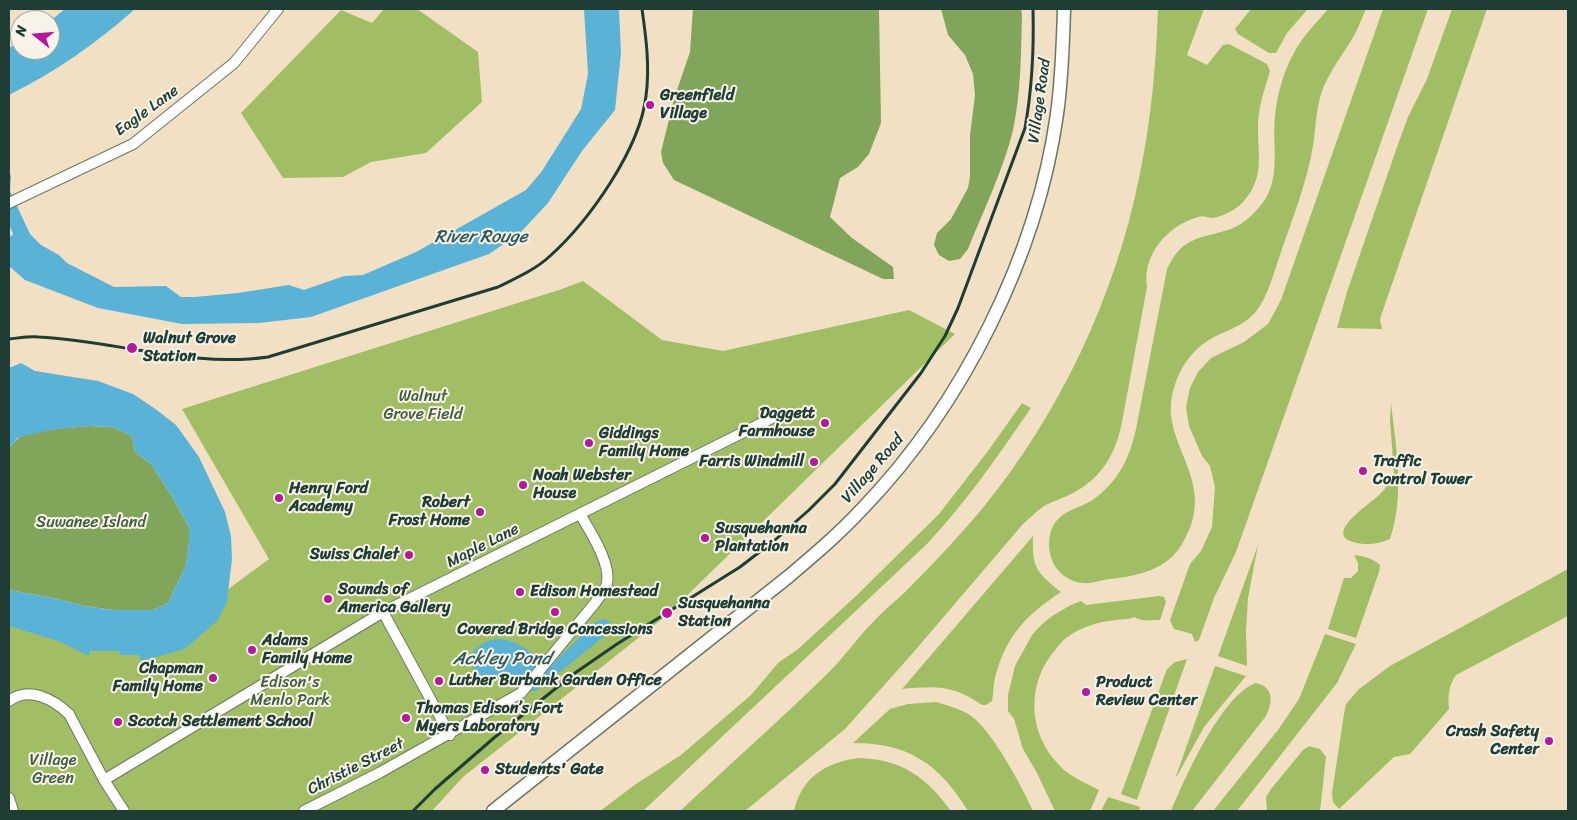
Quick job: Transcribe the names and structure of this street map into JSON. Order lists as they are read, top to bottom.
{
  "streets": {
    "street": [
      "Village Road",
      "Eagle Lane",
      "Maple Lane",
      "Christie Street"
    ]
  },
  "crossings": [
    ["Maple Lane", "Christie Street"]
  ],
  "water": ["River Rouge", "Ackley Pond"],
  "parks": [
    "Walnut Grove Field",
    "Suwanee Island",
    "Edison's Menlo Park",
    "Village Green"
  ],
  "places": [
    "Greenfield Village",
    "Walnut Grove Station",
    "Daggett Farmhouse",
    "Giddings Family Home",
    "Farris Windmill",
    "Traffic Control Tower",
    "Noah Webster House",
    "Henry Ford Academy",
    "Robert Frost Home",
    "Susquehanna Plantation",
    "Swiss Chalet",
    "Edison Homestead",
    "Sounds of America Gallery",
    "Covered Bridge Concessions",
    "Susquehanna Station",
    "Adams Family Home",
    "Chapman Family Home",
    "Luther Burbank Garden Office",
    "Product Review Center",
    "Thomas Edison’s Fort Myers Laboratory",
    "Scotch Settlement School",
    "Crash Safety Center",
    "Students' Gate"
  ],
  "north": "left"
}
